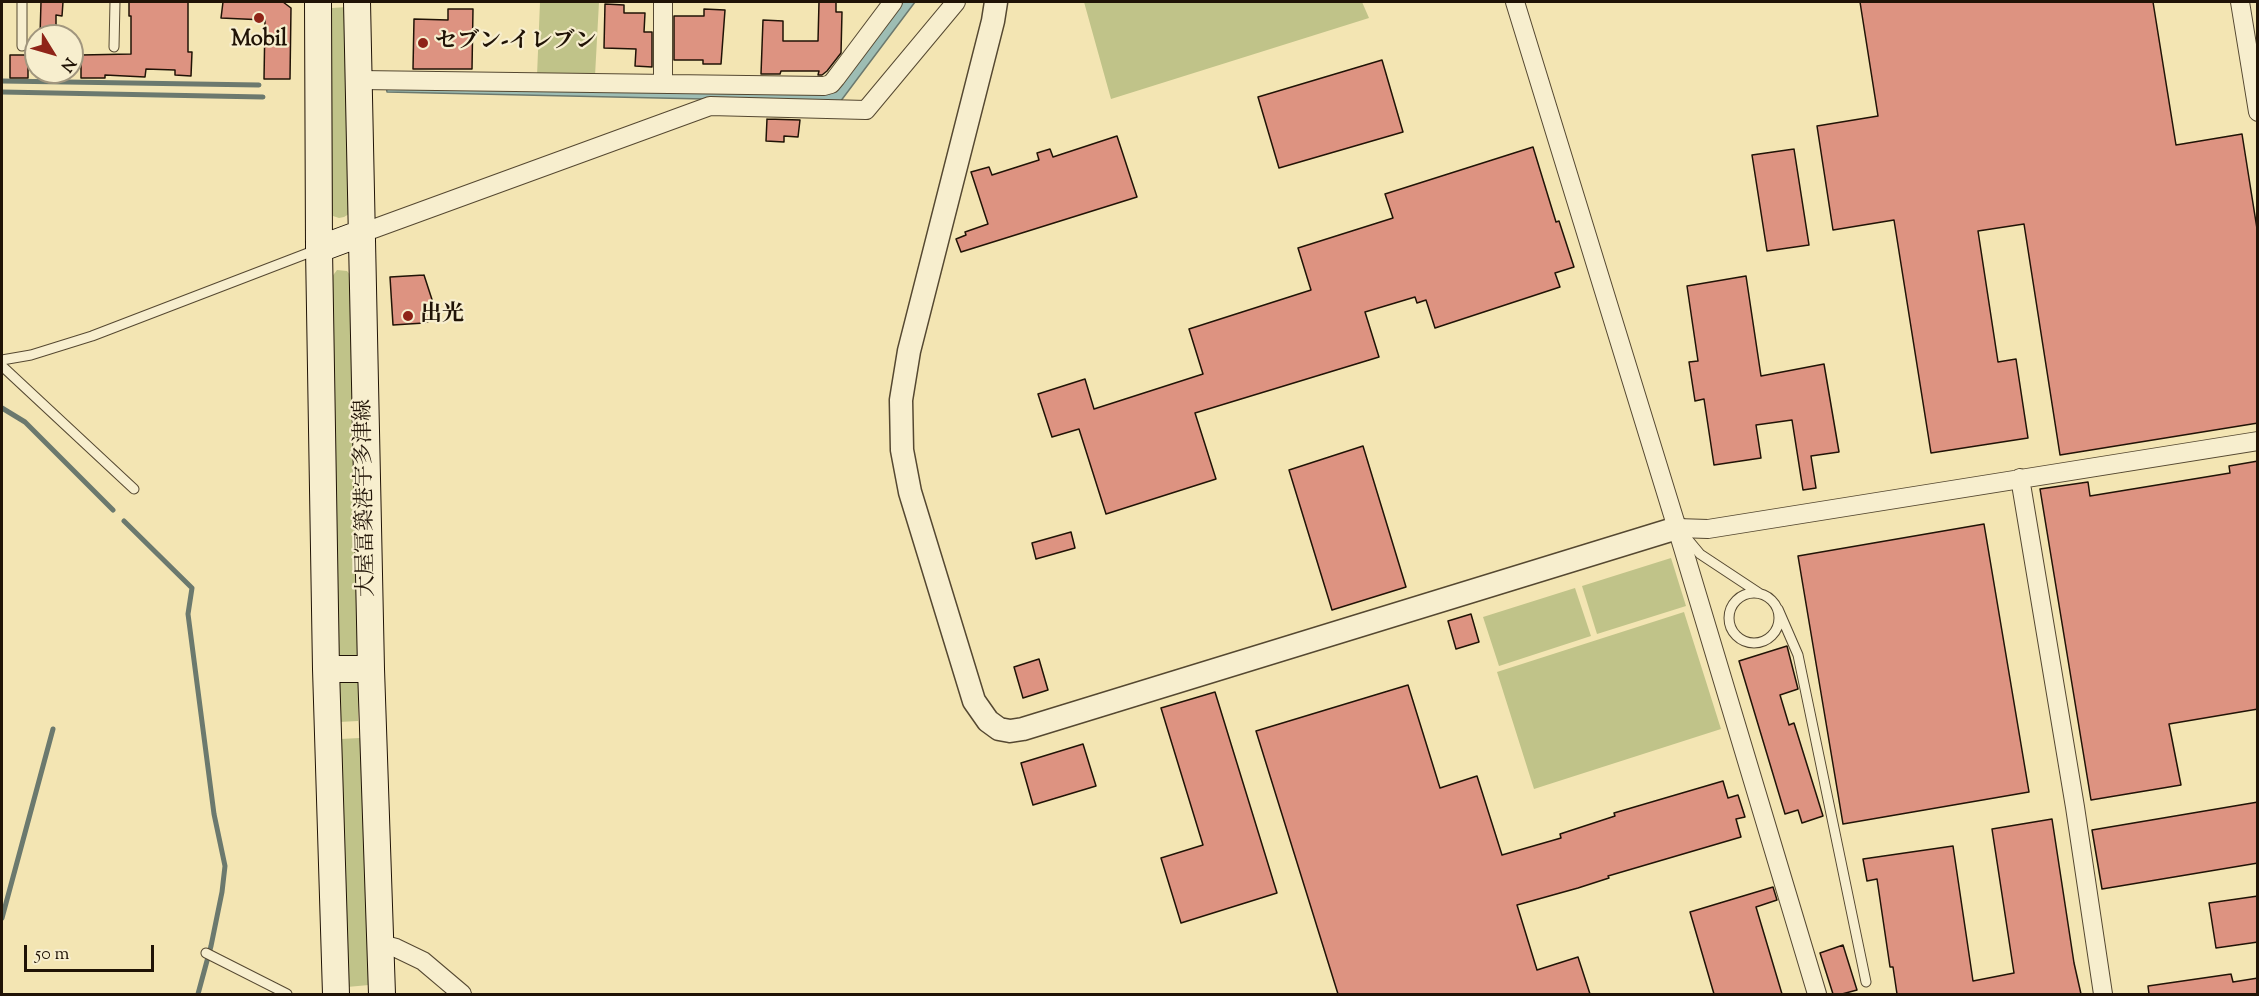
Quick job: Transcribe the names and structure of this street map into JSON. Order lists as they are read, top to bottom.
{
  "streets": {
    "main road": ["大屋冨築港宇多津線"]
  },
  "places": ["Mobil", "セブン-イレブン", "出光"],
  "scale_bar": "50 m",
  "north": "bottom right"
}
